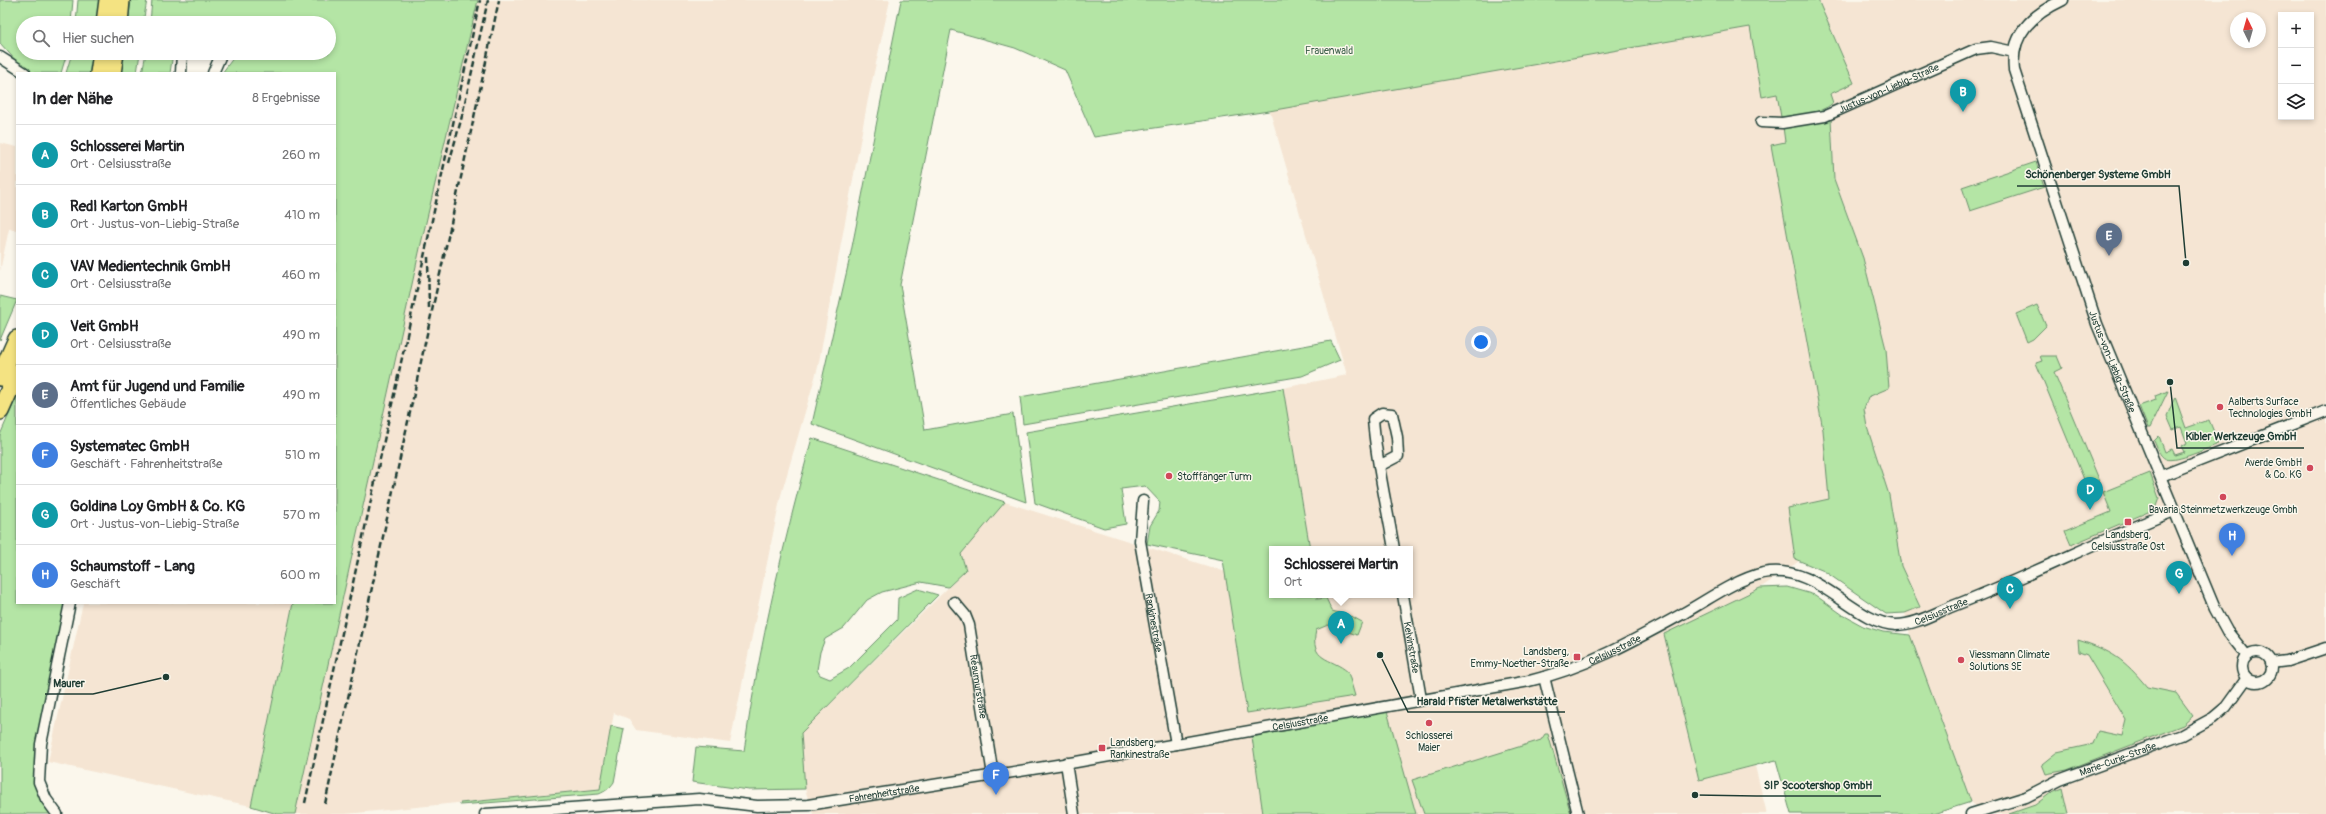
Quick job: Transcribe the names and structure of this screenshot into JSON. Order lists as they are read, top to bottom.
{
  "streets": {
    "street": [
      "Justus-von-Liebig-Straße",
      "Celsiusstraße",
      "Rankinestraße",
      "Kelvinstraße",
      "Réaumurstraße",
      "Marie-Curie-Straße",
      "Fahrenheitstraße"
    ]
  },
  "crossings": [
    ["Justus-von-Liebig-Straße", "Celsiusstraße"],
    ["Justus-von-Liebig-Straße", "Marie-Curie-Straße"],
    ["Celsiusstraße", "Rankinestraße"],
    ["Celsiusstraße", "Kelvinstraße"],
    ["Celsiusstraße", "Fahrenheitstraße"],
    ["Réaumurstraße", "Fahrenheitstraße"]
  ],
  "parks": ["Frauenwald"],
  "places": {
    "other": [
      "Schönenberger Systeme GmbH",
      "Kibler Werkzeuge GmbH",
      "Aalberts Surface Technologies GmbH",
      "Averde GmbH & Co. KG",
      "Stofffänger Turm",
      "Bavaria Steinmetzwerkzeuge Gmbh",
      "Harald Pfister Metalwerkstätte",
      "Viessmann Climate Solutions SE",
      "Maurer",
      "Schlosserei Maier",
      "SIP Scootershop GmbH"
    ],
    "transit": ["Landsberg, Celsiusstraße Ost", "Landsberg, Emmy-Noether-Straße", "Landsberg, Rankinestraße"]
  },
  "north": "top",
  "page": {
    "map_buttons": ["+", "−"],
    "search": "Hier suchen",
    "heading": ["In der Nähe", "8 Ergebnisse"],
    "pins": [
      "B",
      "E",
      "D",
      "H",
      "G",
      "C",
      "A",
      "F"
    ],
    "list": [
      {
        "mark": "A",
        "name": "Schlosserei Martin",
        "note": "Ort · Celsiusstraße",
        "value": "260 m"
      },
      {
        "mark": "B",
        "name": "Redl Karton GmbH",
        "note": "Ort · Justus-von-Liebig-Straße",
        "value": "410 m"
      },
      {
        "mark": "C",
        "name": "VAV Medientechnik GmbH",
        "note": "Ort · Celsiusstraße",
        "value": "460 m"
      },
      {
        "mark": "D",
        "name": "Veit GmbH",
        "note": "Ort · Celsiusstraße",
        "value": "490 m"
      },
      {
        "mark": "E",
        "name": "Amt für Jugend und Familie",
        "note": "Öffentliches Gebäude",
        "value": "490 m"
      },
      {
        "mark": "F",
        "name": "Systematec GmbH",
        "note": "Geschäft · Fahrenheitstraße",
        "value": "510 m"
      },
      {
        "mark": "G",
        "name": "Goldina Loy GmbH & Co. KG",
        "note": "Ort · Justus-von-Liebig-Straße",
        "value": "570 m"
      },
      {
        "mark": "H",
        "name": "Schaumstoff - Lang",
        "note": "Geschäft",
        "value": "600 m"
      }
    ],
    "popup": ["Schlosserei Martin", "Ort"]
  }
}
